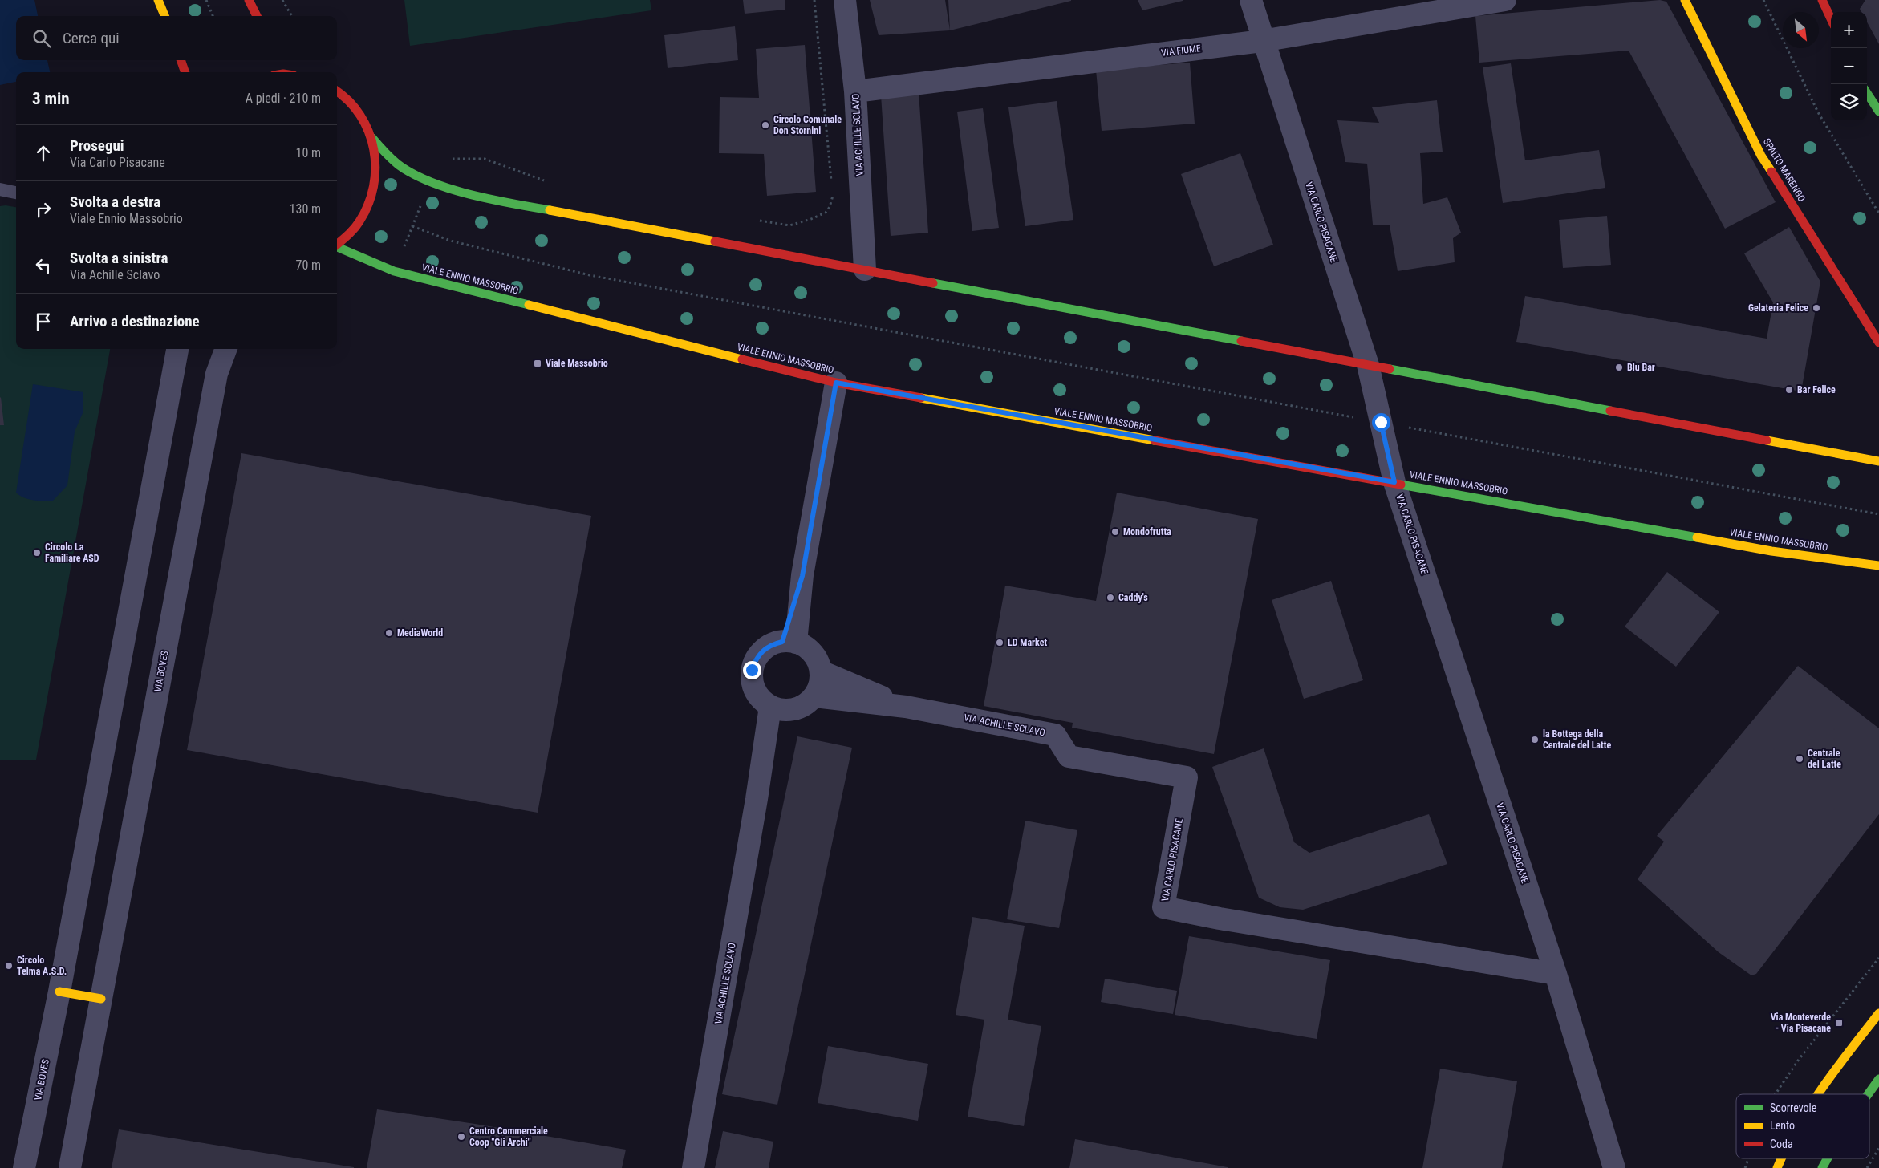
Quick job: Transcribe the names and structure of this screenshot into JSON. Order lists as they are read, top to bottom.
{
  "streets": {
    "main road": ["SPALTO MARENGO", "VIALE ENNIO MASSOBRIO"],
    "street": [
      "VIA FIUME",
      "VIA ACHILLE SCLAVO",
      "VIA CARLO PISACANE",
      "VIA BOVES"
    ]
  },
  "crossings": [
    ["VIA FIUME", "VIA ACHILLE SCLAVO"],
    ["VIA FIUME", "VIA CARLO PISACANE"],
    ["VIA ACHILLE SCLAVO", "VIA CARLO PISACANE"],
    ["VIA ACHILLE SCLAVO", "VIALE ENNIO MASSOBRIO"],
    ["VIA CARLO PISACANE", "VIALE ENNIO MASSOBRIO"]
  ],
  "places": {
    "other": [
      "Circolo Comunale Don Stornini",
      "Gelateria Felice",
      "Blu Bar",
      "Bar Felice",
      "Mondofrutta",
      "Circolo La Familiare ASD",
      "Caddy's",
      "MediaWorld",
      "LD Market",
      "la Bottega della Centrale del Latte",
      "Centrale del Latte",
      "Circolo Telma A.S.D.",
      "Centro Commerciale Coop \"Gli Archi\""
    ],
    "transit": ["Viale Massobrio", "Via Monteverde - Via Pisacane"]
  },
  "legend": ["Scorrevole", "Lento", "Coda"],
  "north": "bottom right",
  "page": {
    "map_buttons": ["+", "−"],
    "search": "Cerca qui",
    "heading": ["3 min", "A piedi · 210 m"],
    "list": [
      ["Prosegui", "Via Carlo Pisacane", "10 m"],
      ["Svolta a destra", "Viale Ennio Massobrio", "130 m"],
      ["Svolta a sinistra", "Via Achille Sclavo", "70 m"],
      "Arrivo a destinazione"
    ]
  }
}
